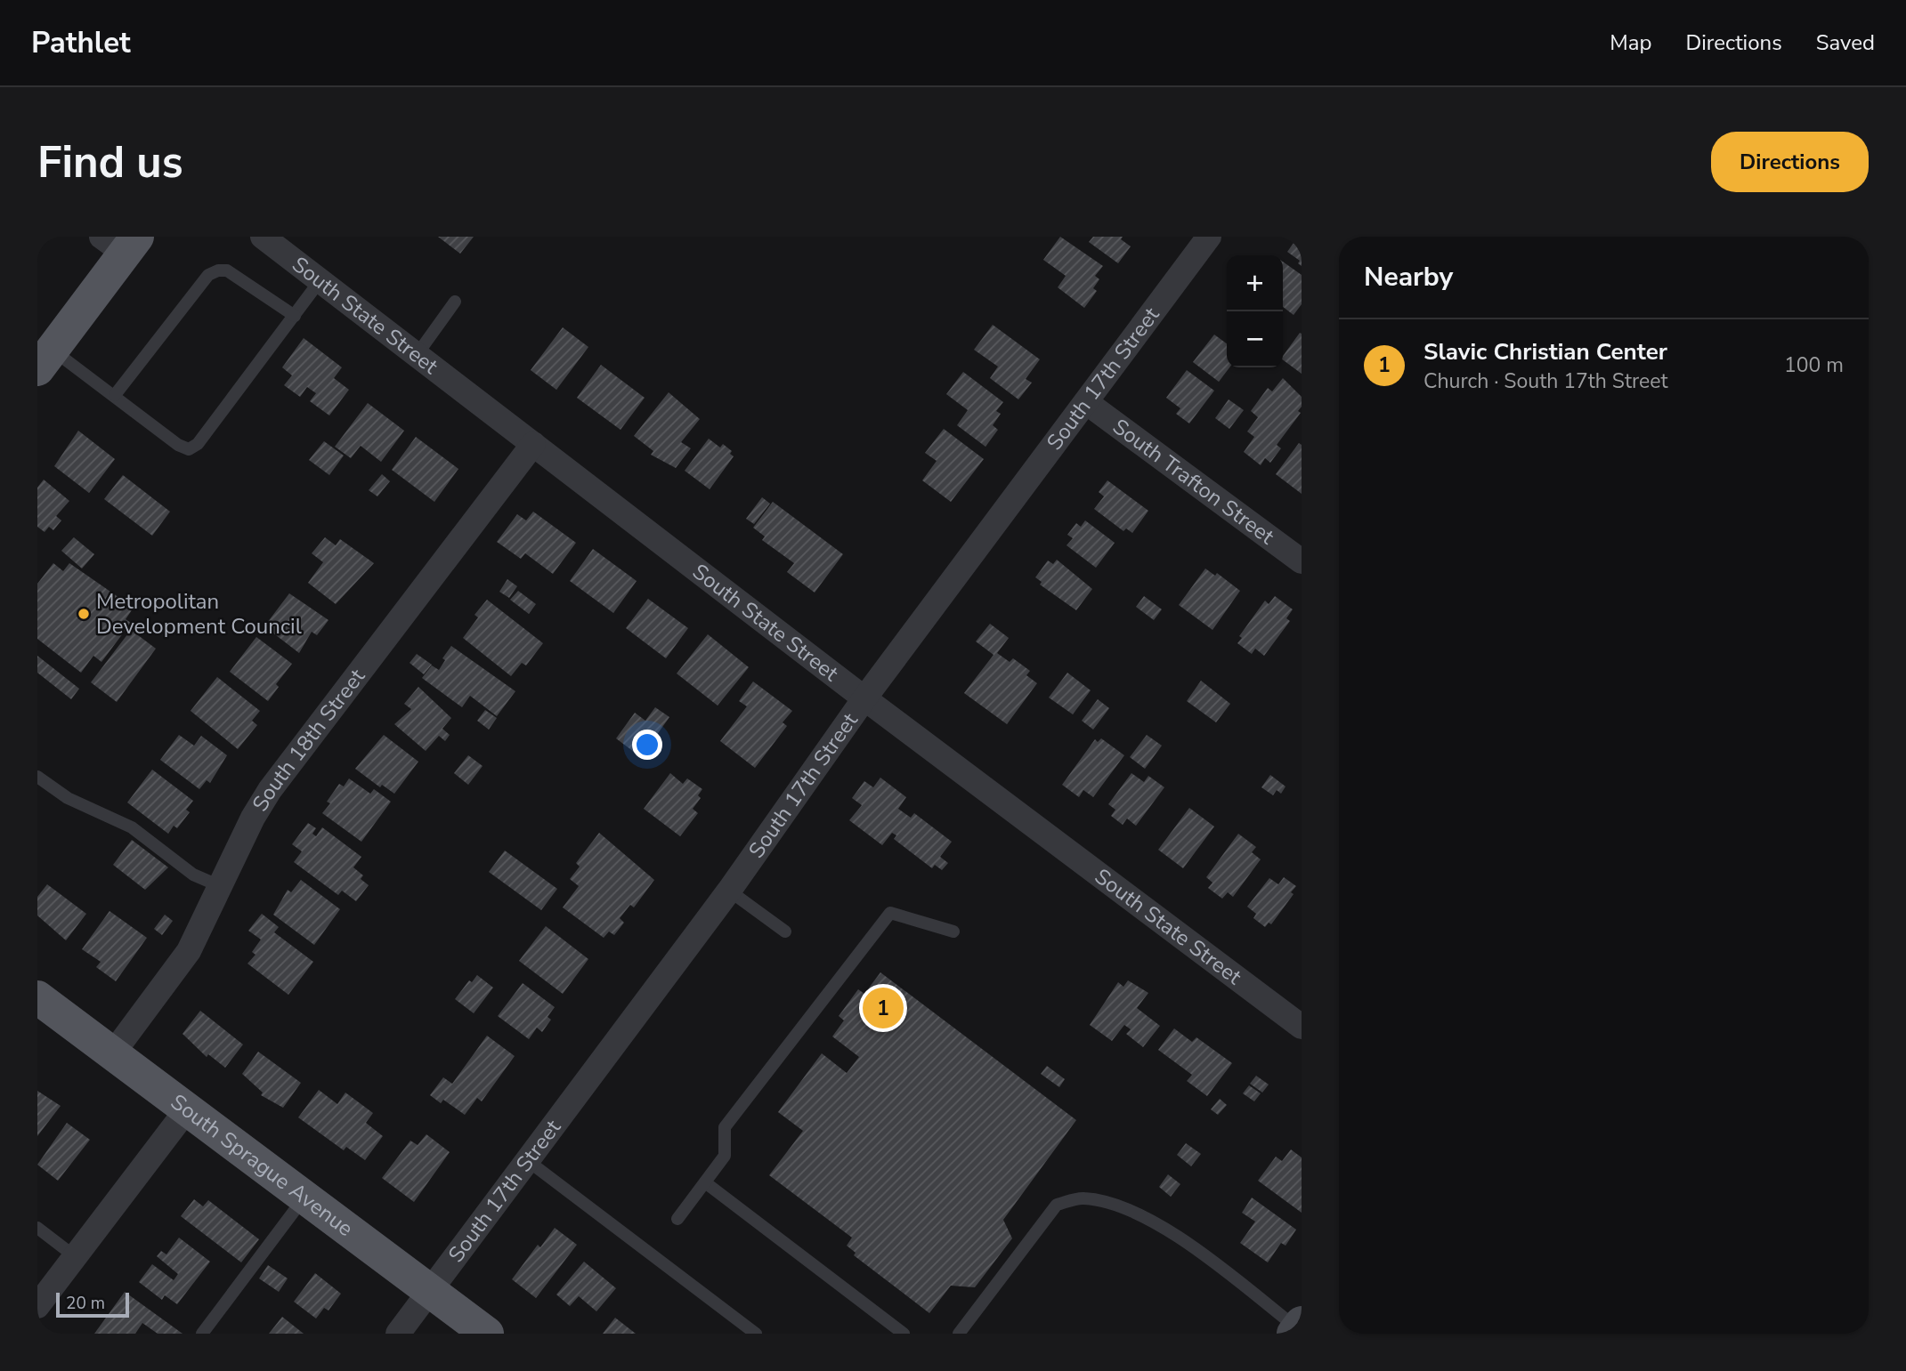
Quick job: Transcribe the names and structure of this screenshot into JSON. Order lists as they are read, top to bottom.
{
  "streets": {
    "main road": ["South Sprague Avenue"],
    "street": [
      "South State Street",
      "South 17th Street",
      "South Trafton Street",
      "South 18th Street"
    ]
  },
  "crossings": [
    ["South State Street", "South 17th Street"],
    ["South State Street", "South 18th Street"],
    ["South 17th Street", "South Trafton Street"],
    ["South 17th Street", "South Sprague Avenue"],
    ["South 18th Street", "South Sprague Avenue"]
  ],
  "places": ["Metropolitan Development Council"],
  "scale_bar": "20 m",
  "page": {
    "header": "Pathlet",
    "nav": ["Map", "Directions", "Saved"],
    "buttons": "Directions",
    "title": "Find us",
    "heading": "Nearby",
    "map_buttons": ["+", "−"],
    "list": [
      {
        "mark": "1",
        "name": "Slavic Christian Center",
        "note": "Church · South 17th Street",
        "value": "100 m"
      }
    ],
    "pins": "1",
    "scale": "20 m"
  }
}
